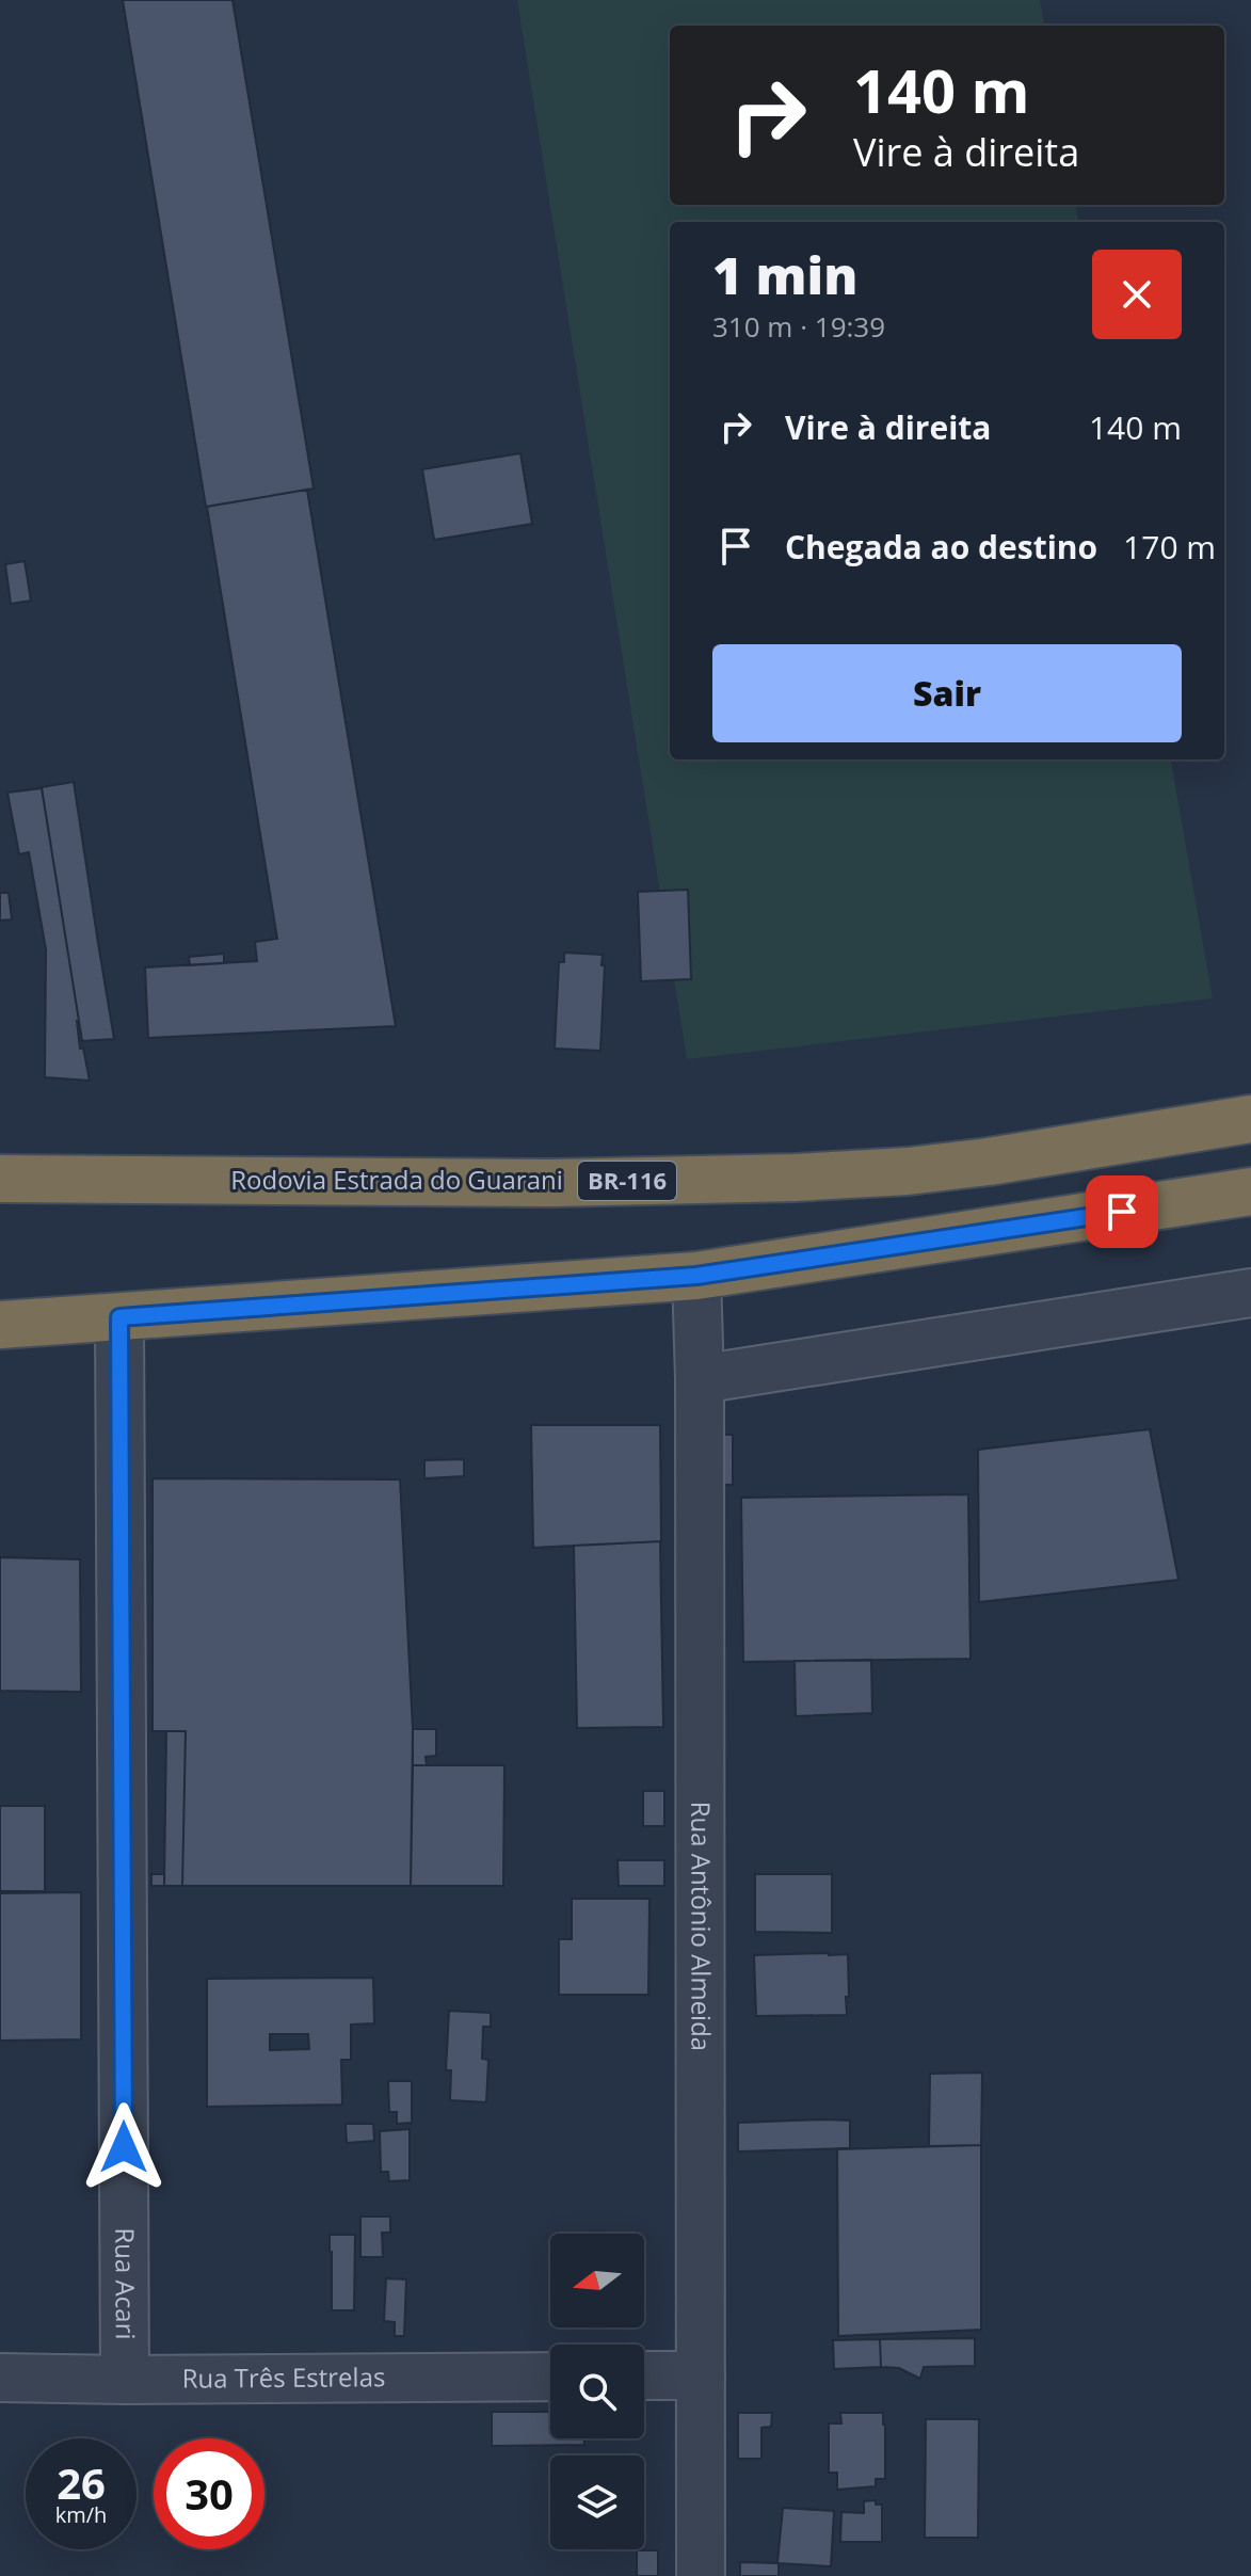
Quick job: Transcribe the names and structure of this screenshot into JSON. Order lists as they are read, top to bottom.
{
  "streets": {
    "highway": ["Rodovia Estrada do Guarani", "BR-116"],
    "street": ["Rua Antônio Almeida", "Rua Acari", "Rua Três Estrelas"]
  },
  "crossings": [
    ["Rua Acari", "Rua Três Estrelas"]
  ],
  "north": "left",
  "page": {
    "turn": ["140 m", "Vire à direita"],
    "heading": ["1 min", "310 m · 19:39"],
    "list": [
      {
        "name": "Vire à direita",
        "value": "140 m"
      },
      {
        "name": "Chegada ao destino",
        "value": "170 m"
      }
    ],
    "buttons": "Sair",
    "speed": "26 km/h",
    "limit": "30"
  }
}
